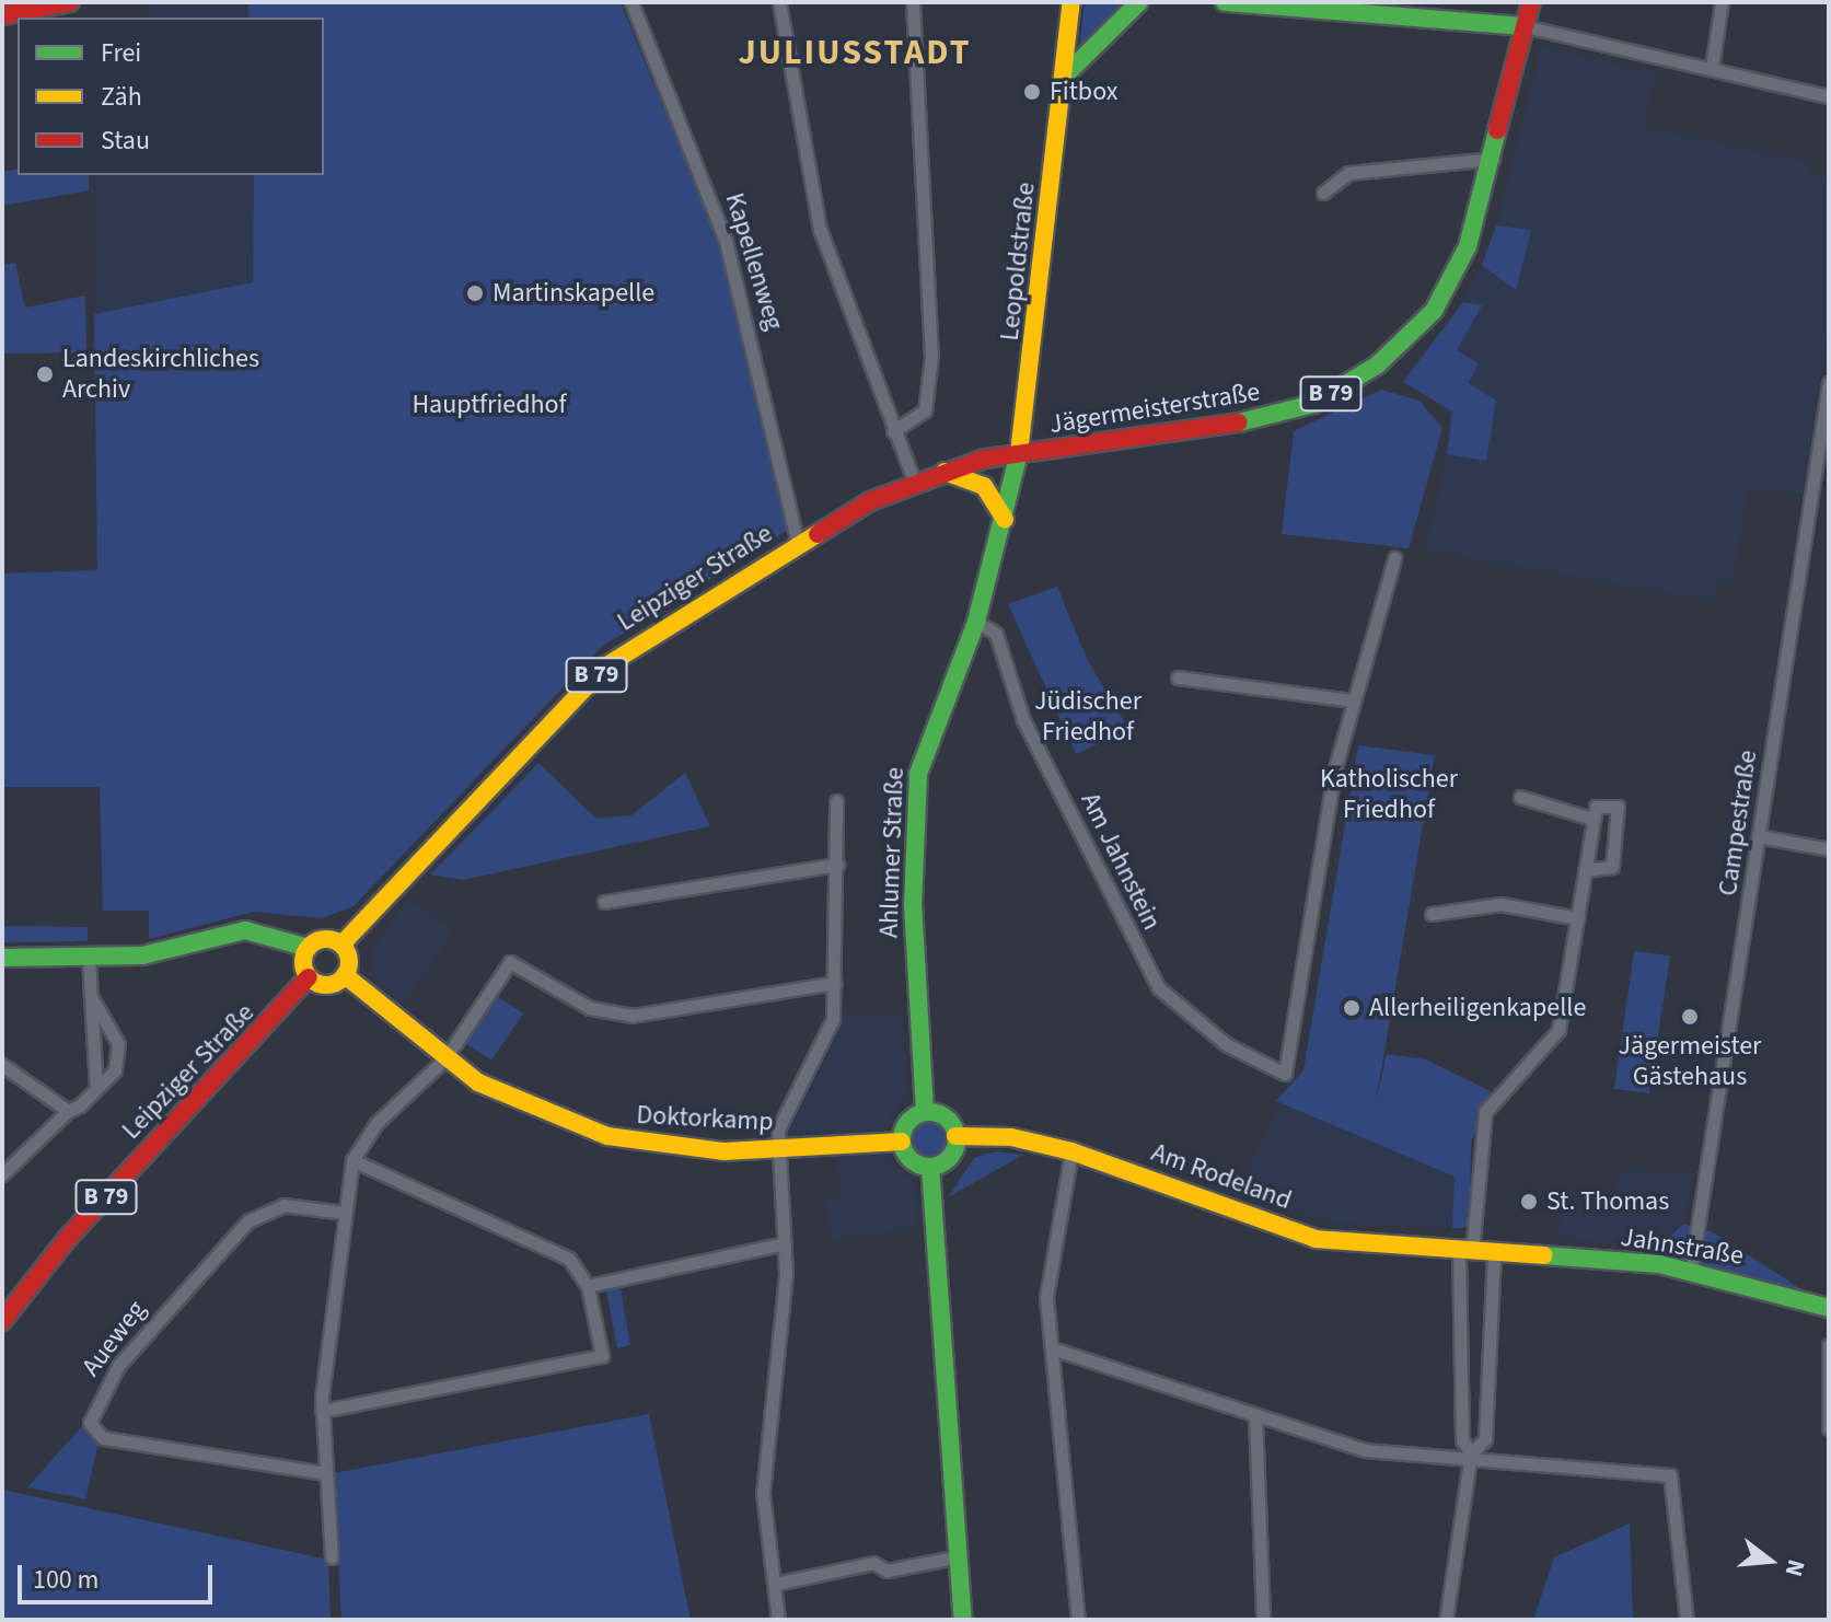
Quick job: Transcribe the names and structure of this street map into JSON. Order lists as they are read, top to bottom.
{
  "streets": {
    "main road": [
      "Leopoldstraße",
      "B 79",
      "Jägermeisterstraße",
      "Leipziger Straße",
      "Ahlumer Straße",
      "Doktorkamp",
      "Am Rodeland",
      "Jahnstraße"
    ],
    "street": [
      "Kapellenweg",
      "Campestraße",
      "Am Jahnstein",
      "Aueweg"
    ]
  },
  "crossings": [
    ["Kapellenweg", "Leipziger Straße"],
    ["Leopoldstraße", "Jägermeisterstraße"],
    ["Leopoldstraße", "Leipziger Straße"],
    ["Leopoldstraße", "Ahlumer Straße"],
    ["B 79", "Jägermeisterstraße"],
    ["Jägermeisterstraße", "Leipziger Straße"],
    ["Jägermeisterstraße", "Ahlumer Straße"],
    ["Leipziger Straße", "Ahlumer Straße"],
    ["Leipziger Straße", "Doktorkamp"],
    ["Campestraße", "Jahnstraße"],
    ["Ahlumer Straße", "Am Jahnstein"],
    ["Ahlumer Straße", "Doktorkamp"],
    ["Ahlumer Straße", "Am Rodeland"],
    ["Doktorkamp", "Am Rodeland"],
    ["Am Rodeland", "Jahnstraße"]
  ],
  "districts": ["JULIUSSTADT"],
  "parks": ["Hauptfriedhof", "Jüdischer Friedhof", "Katholischer Friedhof"],
  "places": [
    "Fitbox",
    "Martinskapelle",
    "Landeskirchliches Archiv",
    "Allerheiligenkapelle",
    "Jägermeister Gästehaus",
    "St. Thomas"
  ],
  "legend": ["Frei", "Zäh", "Stau"],
  "scale_bar": "100 m",
  "north": "right"
}
